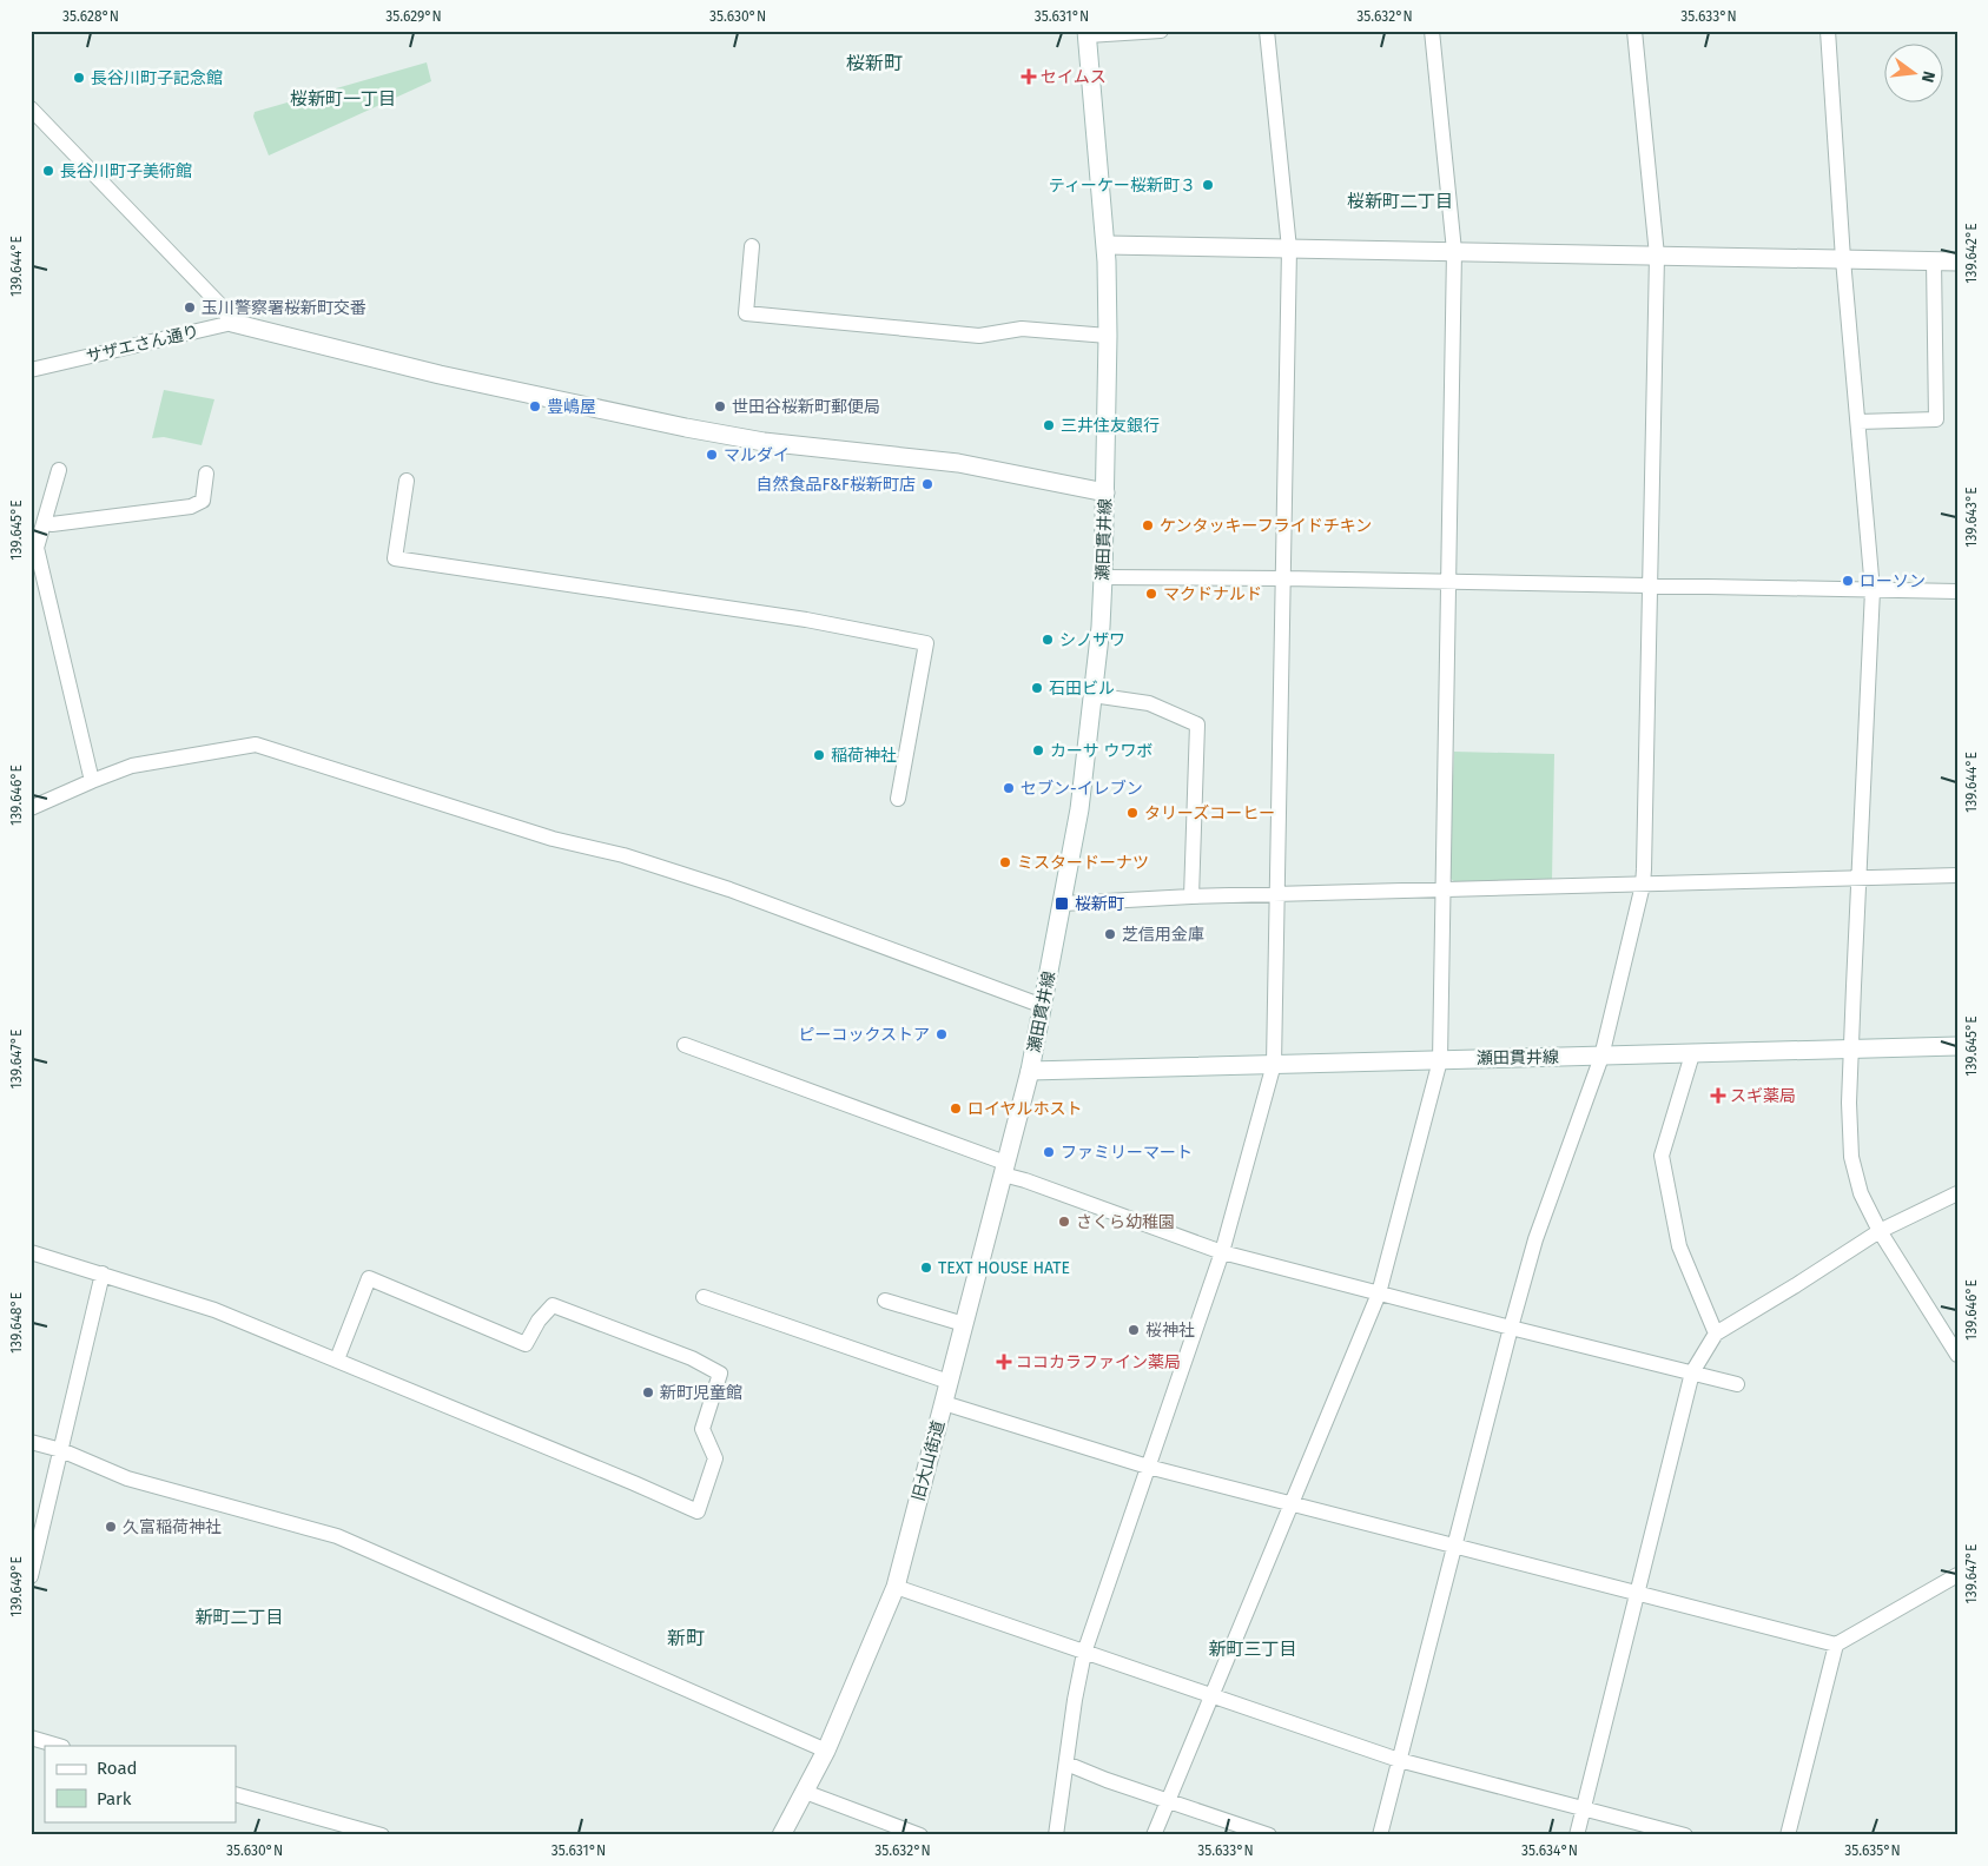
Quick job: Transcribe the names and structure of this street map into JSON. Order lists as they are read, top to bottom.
{
  "streets": {
    "street": ["サザエさん通り", "瀬田貫井線", "旧大山街道"]
  },
  "crossings": [
    ["瀬田貫井線", "旧大山街道"]
  ],
  "districts": [
    "桜新町",
    "桜新町一丁目",
    "桜新町二丁目",
    "新町二丁目",
    "新町",
    "新町三丁目"
  ],
  "places": {
    "health": ["セイムス", "スギ薬局", "ココカラファイン薬局"],
    "other": [
      "長谷川町子記念館",
      "長谷川町子美術館",
      "ティーケー桜新町３",
      "玉川警察署桜新町交番",
      "豊嶋屋",
      "世田谷桜新町郵便局",
      "三井住友銀行",
      "マルダイ",
      "自然食品F&F桜新町店",
      "ケンタッキーフライドチキン",
      "ローソン",
      "マクドナルド",
      "シノザワ",
      "石田ビル",
      "カーサ ウワボ",
      "稲荷神社",
      "セブン-イレブン",
      "タリーズコーヒー",
      "ミスタードーナツ",
      "芝信用金庫",
      "ピーコックストア",
      "ロイヤルホスト",
      "ファミリーマート",
      "さくら幼稚園",
      "TEXT HOUSE HATE",
      "桜神社",
      "新町児童館",
      "久富稲荷神社"
    ],
    "transit": ["桜新町"]
  },
  "legend": ["Road", "Park"],
  "north": "right",
  "coordinates": [
    "35.628°N",
    "35.629°N",
    "35.630°N",
    "35.631°N",
    "35.632°N",
    "35.633°N",
    "139.642°E",
    "139.644°E",
    "139.643°E",
    "139.645°E",
    "139.646°E",
    "139.647°E",
    "139.648°E",
    "139.649°E",
    "35.634°N",
    "35.635°N"
  ]
}
